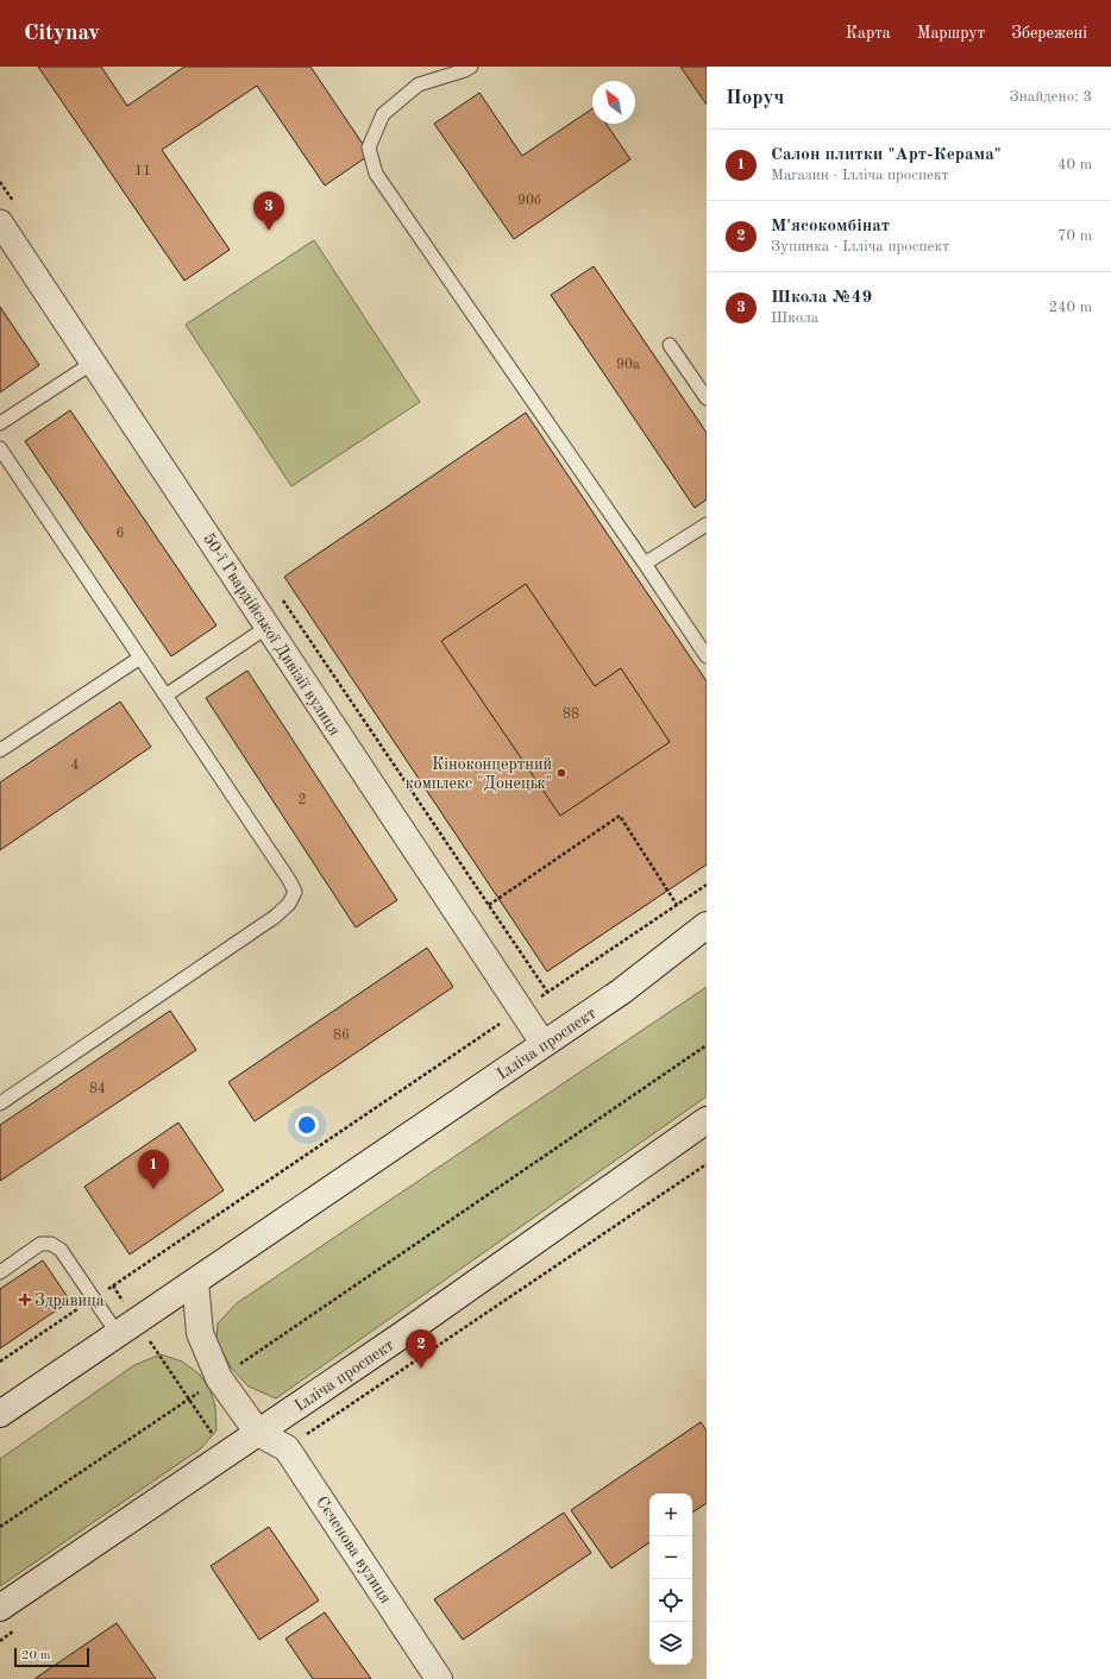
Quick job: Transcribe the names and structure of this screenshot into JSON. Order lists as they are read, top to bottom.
{
  "streets": {
    "main road": ["Ілліча проспект", "Сєченова вулиця"],
    "street": ["50-ї Гвардійської Дивізії вулиця"]
  },
  "crossings": [
    ["50-ї Гвардійської Дивізії вулиця", "Ілліча проспект"],
    ["Ілліча проспект", "Сєченова вулиця"]
  ],
  "places": {
    "other": ["Кіноконцертний комплекс \"Донецьк\""],
    "health": ["Здравица"]
  },
  "house_numbers": [
    "11",
    "90б",
    "90а",
    "6",
    "88",
    "4",
    "2",
    "86",
    "84"
  ],
  "scale_bar": "20 m",
  "north": "top left",
  "page": {
    "header": "Citynav",
    "nav": ["Карта", "Маршрут", "Збережені"],
    "heading": ["Поруч", "Знайдено: 3"],
    "list": [
      {
        "mark": "1",
        "name": "Салон плитки \"Арт-Керама\"",
        "note": "Магазин · Ілліча проспект",
        "value": "40 m"
      },
      {
        "mark": "2",
        "name": "М'ясокомбінат",
        "note": "Зупинка · Ілліча проспект",
        "value": "70 m"
      },
      {
        "mark": "3",
        "name": "Школа №49",
        "note": "Школа",
        "value": "240 m"
      }
    ],
    "pins": ["3", "1", "2"],
    "map_buttons": ["+", "−"],
    "scale": "20 m"
  }
}
